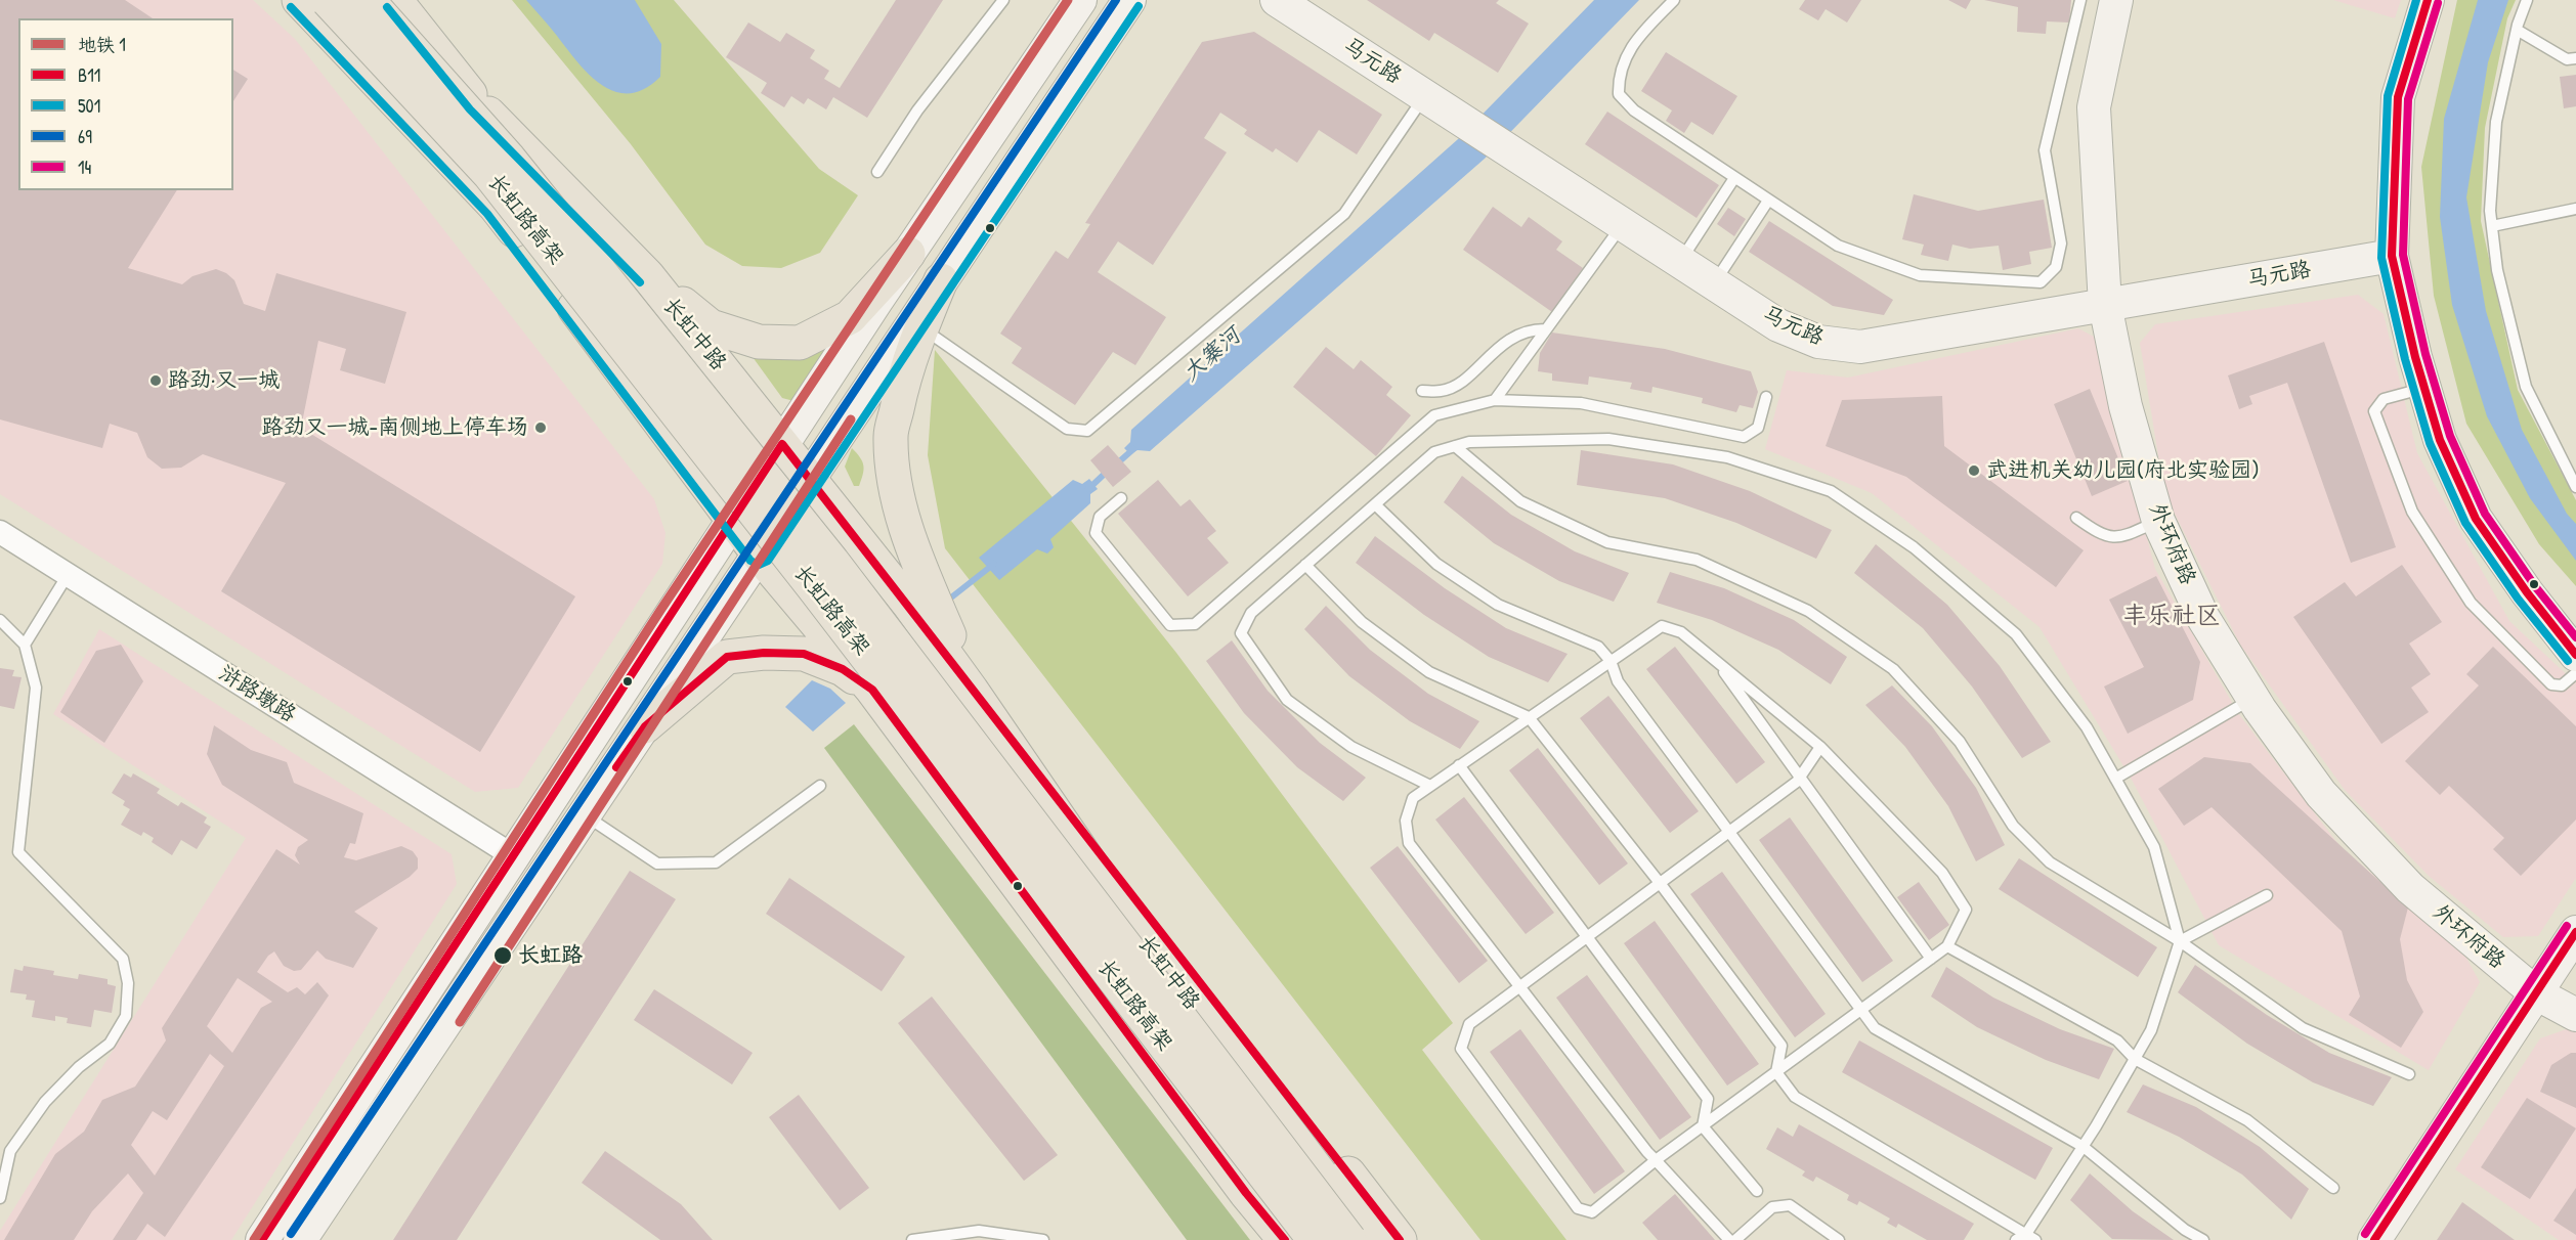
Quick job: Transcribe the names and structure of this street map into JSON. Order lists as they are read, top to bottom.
{
  "streets": {
    "main road": ["长虹路高架", "长虹中路"],
    "street": ["马元路", "外环府路", "浒路墩路"]
  },
  "crossings": [
    ["马元路", "外环府路"]
  ],
  "districts": ["丰乐社区"],
  "water": ["大寨河"],
  "places": [
    "路劲·又一城",
    "路劲又一城-南侧地上停车场",
    "武进机关幼儿园(府北实验园)",
    "长虹路"
  ],
  "lines": [
    "metro line 1",
    "transit line B11",
    "transit line 501",
    "transit line 69",
    "transit line 14"
  ],
  "legend": [
    "地铁 1",
    "B11",
    "501",
    "69",
    "14"
  ]
}
